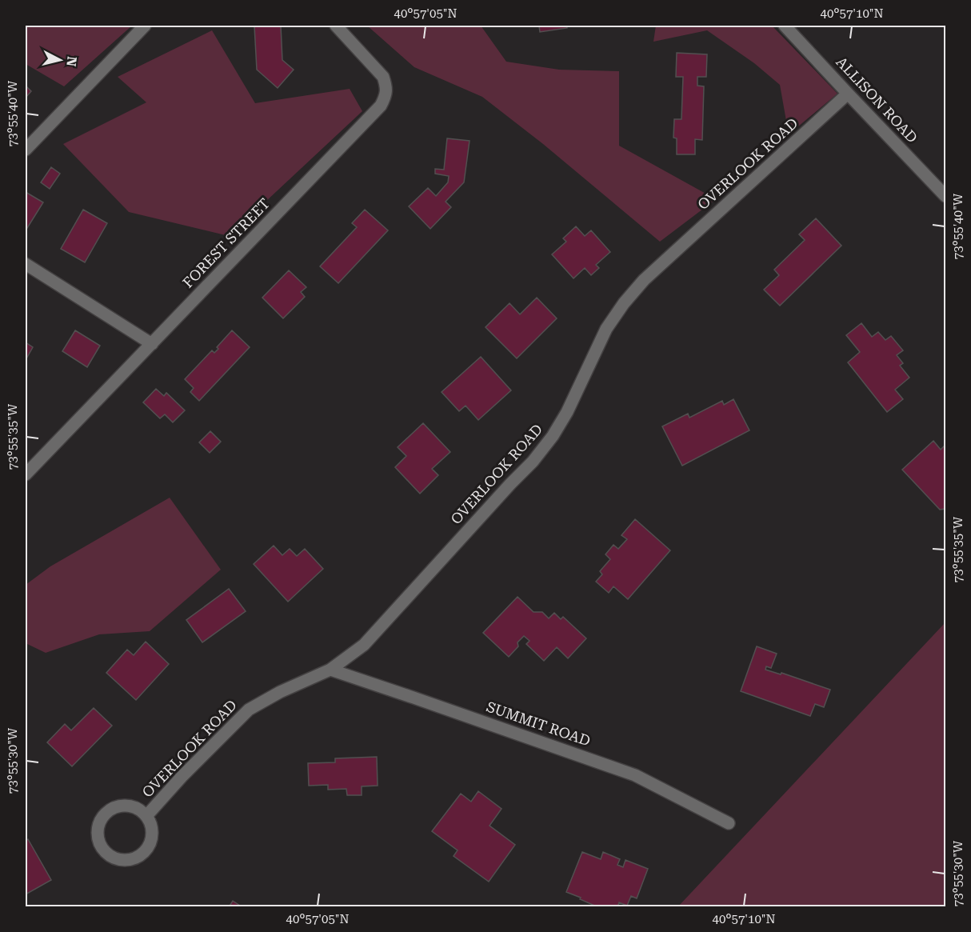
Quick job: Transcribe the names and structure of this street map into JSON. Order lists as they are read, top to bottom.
{
  "streets": {
    "street": [
      "ALLISON ROAD",
      "OVERLOOK ROAD",
      "FOREST STREET",
      "SUMMIT ROAD"
    ]
  },
  "crossings": [
    ["ALLISON ROAD", "OVERLOOK ROAD"],
    ["OVERLOOK ROAD", "SUMMIT ROAD"]
  ],
  "north": "right",
  "coordinates": [
    "40°57'05\"N",
    "40°57'10\"N",
    "73°55'40\"W",
    "73°55'35\"W",
    "73°55'30\"W"
  ]
}
